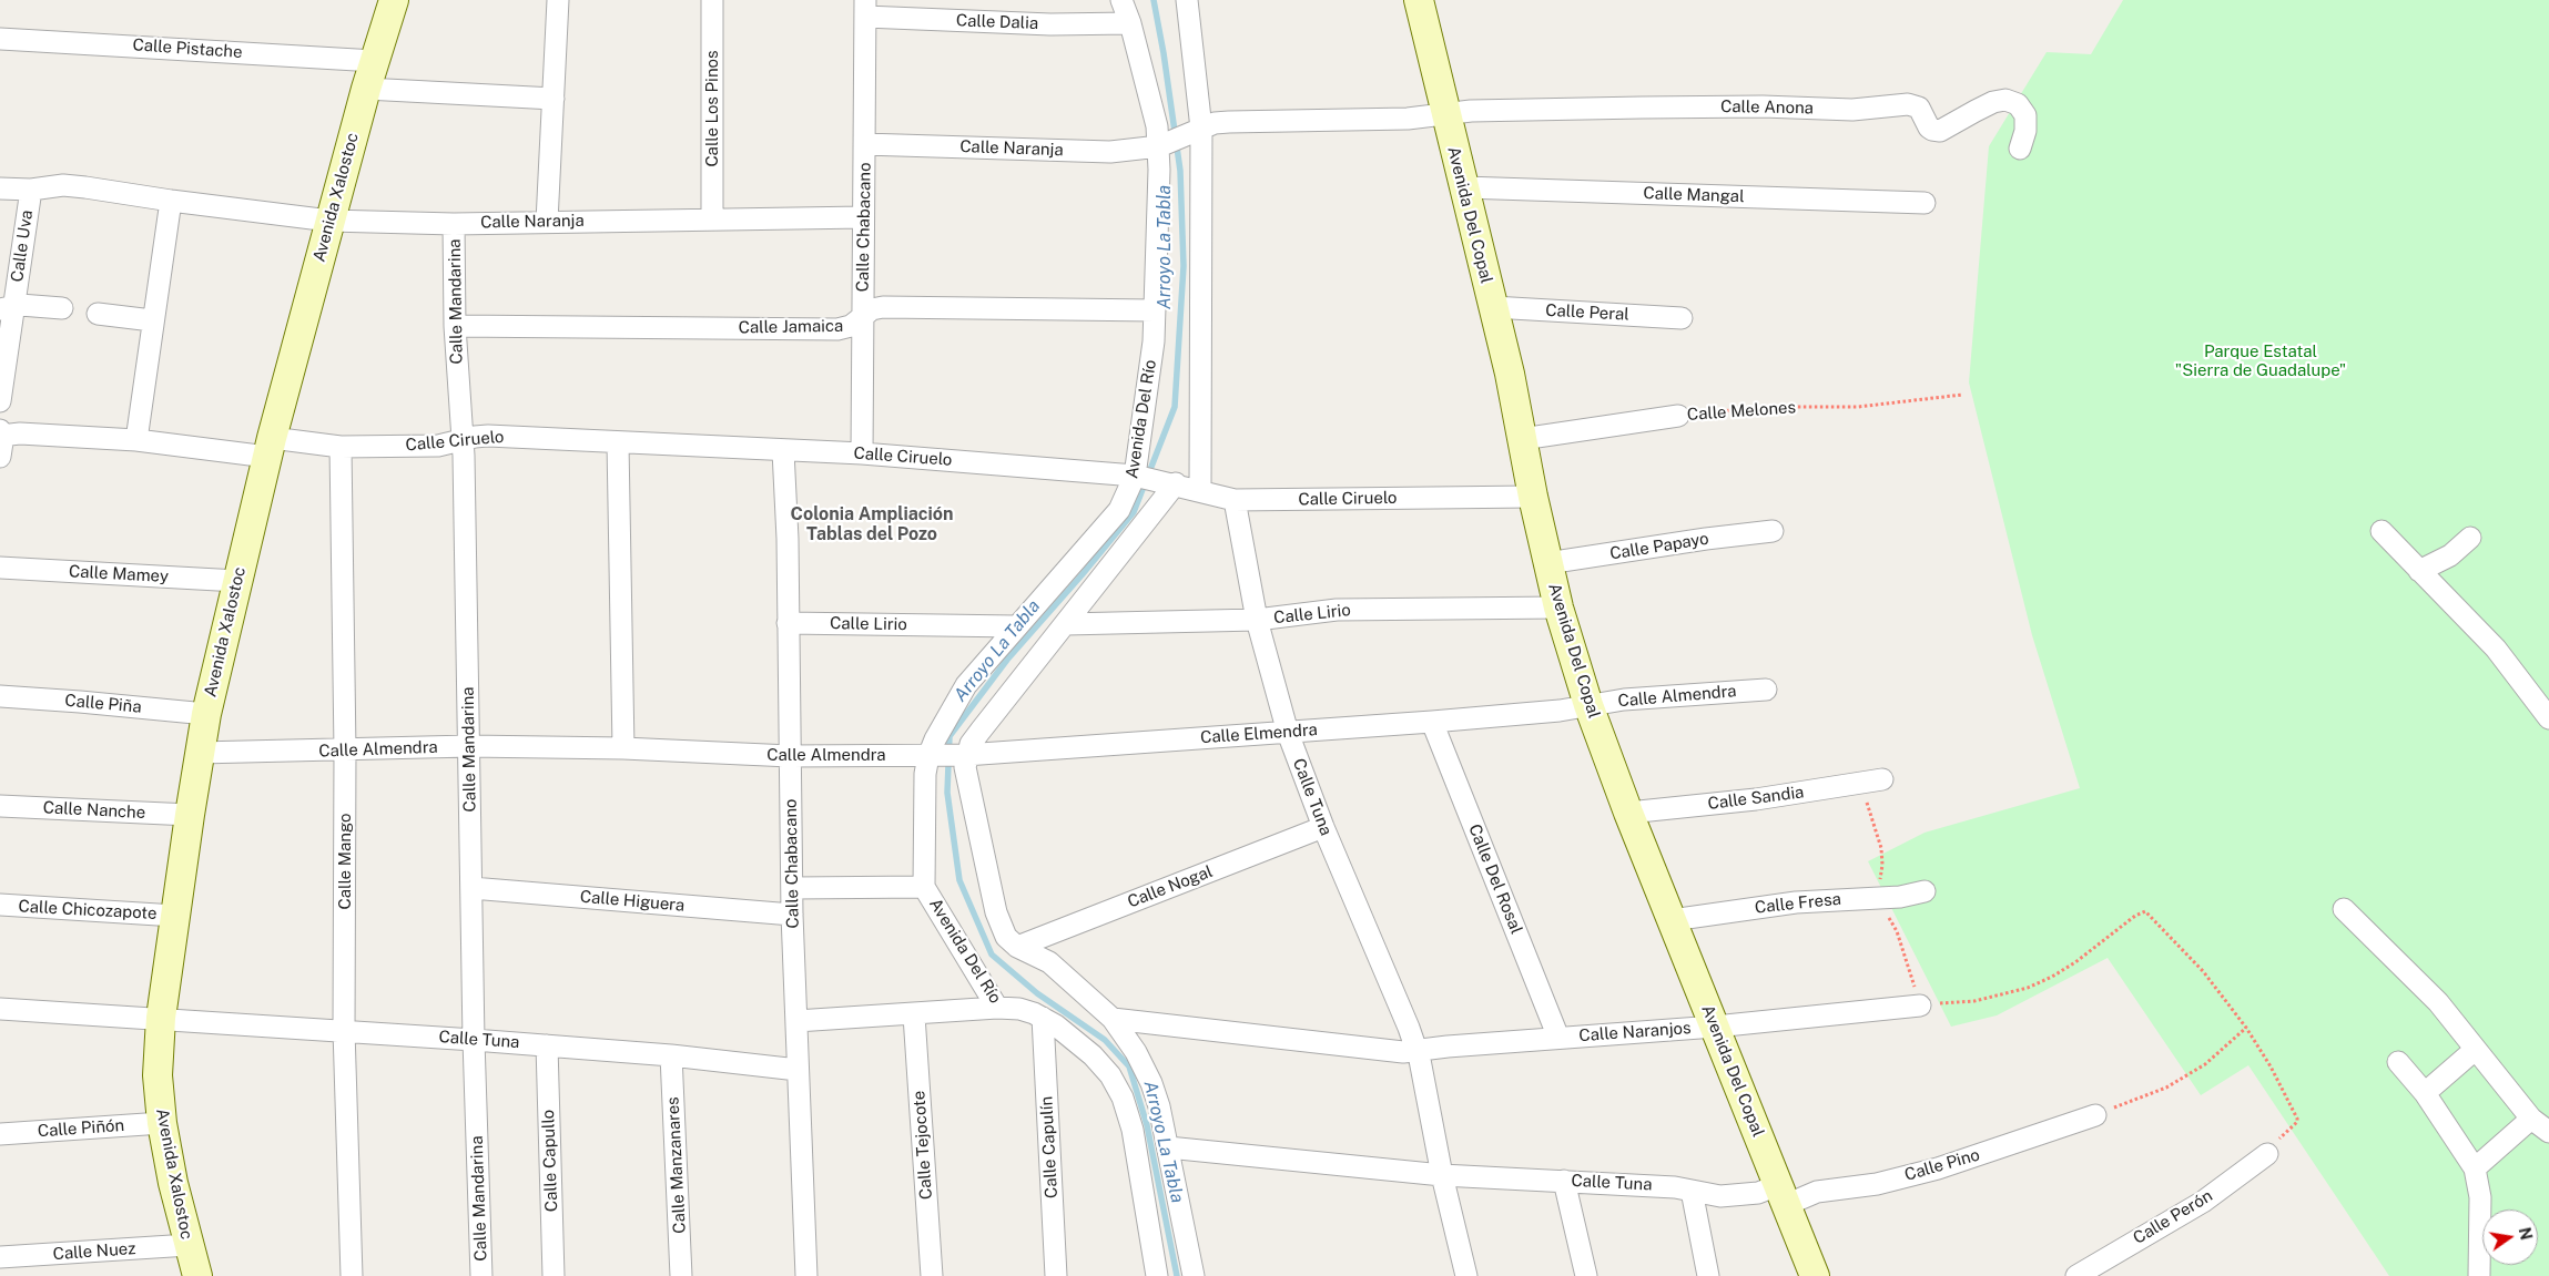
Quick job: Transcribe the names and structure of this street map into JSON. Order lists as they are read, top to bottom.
{
  "streets": {
    "street": [
      "Calle Dalia",
      "Calle Pistache",
      "Calle Anona",
      "Calle Los Pinos",
      "Calle Naranja",
      "Calle Mangal",
      "Avenida Xalostoc",
      "Avenida Del Copal",
      "Calle Chabacano",
      "Calle Uva",
      "Calle Mandarina",
      "Calle Peral",
      "Calle Jamaica",
      "Calle Melones",
      "Avenida Del Río",
      "Calle Ciruelo",
      "Calle Papayo",
      "Calle Mamey",
      "Calle Lirio",
      "Calle Almendra",
      "Calle Piña",
      "Calle Elmendra",
      "Calle Tuna",
      "Calle Sandia",
      "Calle Nanche",
      "Calle Mango",
      "Calle Del Rosal",
      "Calle Nogal",
      "Calle Higuera",
      "Calle Fresa",
      "Calle Chicozapote",
      "Calle Naranjos",
      "Calle Piñón",
      "Calle Tejocote",
      "Calle Capulín",
      "Calle Capullo",
      "Calle Manzanares",
      "Calle Pino",
      "Calle Perón",
      "Calle Nuez"
    ]
  },
  "crossings": [
    ["Calle Dalia", "Calle Chabacano"],
    ["Calle Dalia", "Avenida Del Río"],
    ["Calle Pistache", "Avenida Xalostoc"],
    ["Calle Anona", "Avenida Del Copal"],
    ["Calle Los Pinos", "Calle Naranja"],
    ["Calle Naranja", "Avenida Xalostoc"],
    ["Calle Naranja", "Calle Chabacano"],
    ["Calle Naranja", "Calle Uva"],
    ["Calle Naranja", "Calle Mandarina"],
    ["Calle Naranja", "Avenida Del Río"],
    ["Calle Mangal", "Avenida Del Copal"],
    ["Avenida Xalostoc", "Calle Ciruelo"],
    ["Avenida Xalostoc", "Calle Mamey"],
    ["Avenida Xalostoc", "Calle Almendra"],
    ["Avenida Xalostoc", "Calle Piña"],
    ["Avenida Xalostoc", "Calle Tuna"],
    ["Avenida Xalostoc", "Calle Nanche"],
    ["Avenida Xalostoc", "Calle Chicozapote"],
    ["Avenida Xalostoc", "Calle Piñón"],
    ["Avenida Xalostoc", "Calle Nuez"],
    ["Avenida Del Copal", "Calle Peral"],
    ["Avenida Del Copal", "Calle Melones"],
    ["Avenida Del Copal", "Calle Ciruelo"],
    ["Avenida Del Copal", "Calle Papayo"],
    ["Avenida Del Copal", "Calle Lirio"],
    ["Avenida Del Copal", "Calle Almendra"],
    ["Avenida Del Copal", "Calle Elmendra"],
    ["Avenida Del Copal", "Calle Tuna"],
    ["Avenida Del Copal", "Calle Sandia"],
    ["Avenida Del Copal", "Calle Fresa"],
    ["Avenida Del Copal", "Calle Naranjos"],
    ["Avenida Del Copal", "Calle Pino"],
    ["Calle Chabacano", "Calle Jamaica"],
    ["Calle Chabacano", "Calle Ciruelo"],
    ["Calle Chabacano", "Calle Lirio"],
    ["Calle Chabacano", "Calle Almendra"],
    ["Calle Chabacano", "Calle Tuna"],
    ["Calle Chabacano", "Calle Higuera"],
    ["Calle Mandarina", "Calle Jamaica"],
    ["Calle Mandarina", "Calle Ciruelo"],
    ["Calle Mandarina", "Calle Almendra"],
    ["Calle Mandarina", "Calle Tuna"],
    ["Calle Mandarina", "Calle Higuera"],
    ["Calle Jamaica", "Avenida Del Río"],
    ["Avenida Del Río", "Calle Ciruelo"],
    ["Avenida Del Río", "Calle Lirio"],
    ["Avenida Del Río", "Calle Almendra"],
    ["Avenida Del Río", "Calle Elmendra"],
    ["Avenida Del Río", "Calle Tuna"],
    ["Avenida Del Río", "Calle Nogal"],
    ["Avenida Del Río", "Calle Capulín"],
    ["Calle Ciruelo", "Calle Tuna"],
    ["Calle Ciruelo", "Calle Mango"],
    ["Calle Lirio", "Calle Tuna"],
    ["Calle Almendra", "Calle Elmendra"],
    ["Calle Almendra", "Calle Mango"],
    ["Calle Elmendra", "Calle Tuna"],
    ["Calle Elmendra", "Calle Del Rosal"],
    ["Calle Tuna", "Calle Mango"],
    ["Calle Tuna", "Calle Nogal"],
    ["Calle Tuna", "Calle Naranjos"],
    ["Calle Tuna", "Calle Capullo"],
    ["Calle Tuna", "Calle Manzanares"],
    ["Calle Tuna", "Calle Pino"],
    ["Calle Del Rosal", "Calle Naranjos"]
  ],
  "districts": ["Colonia Ampliación Tablas del Pozo"],
  "water": ["Arroyo La Tabla"],
  "parks": ["Parque Estatal \"Sierra de Guadalupe\""],
  "north": "right"
}
